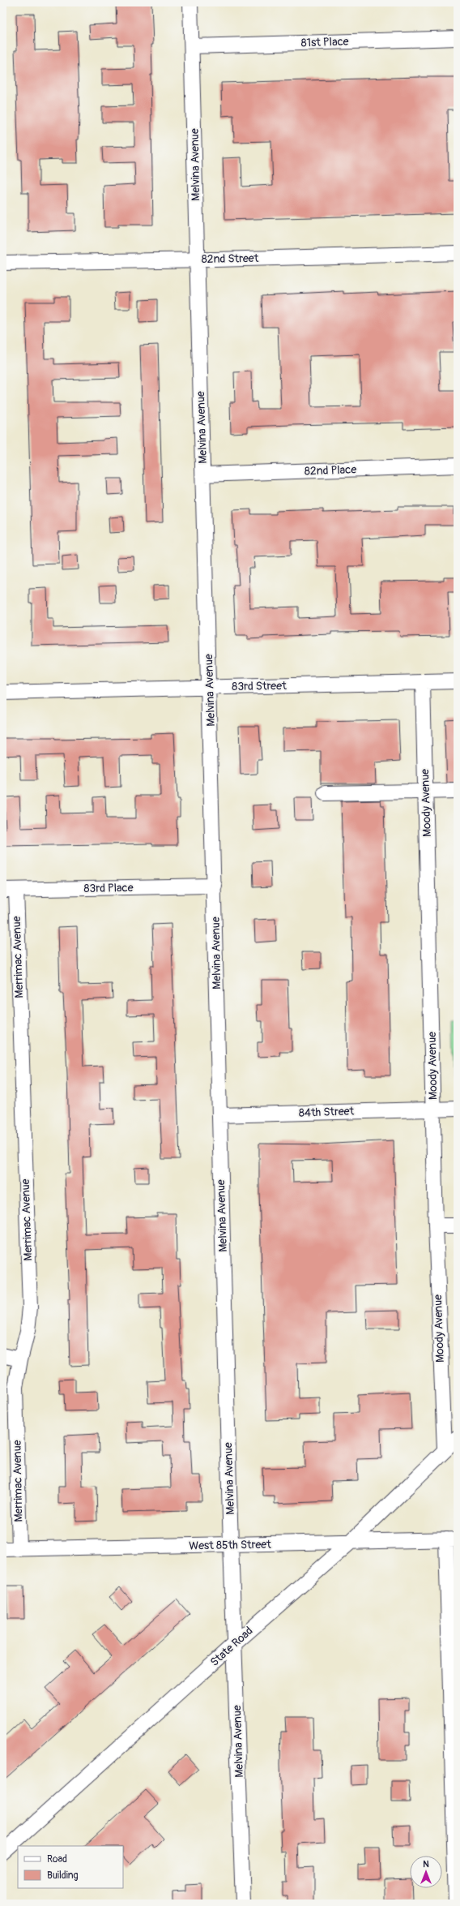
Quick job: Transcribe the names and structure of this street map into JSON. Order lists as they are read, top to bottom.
{
  "streets": {
    "street": [
      "81st Place",
      "Melvina Avenue",
      "82nd Street",
      "82nd Place",
      "83rd Street",
      "Moody Avenue",
      "83rd Place",
      "Merrimac Avenue",
      "84th Street",
      "West 85th Street",
      "State Road"
    ]
  },
  "crossings": [
    ["81st Place", "Melvina Avenue"],
    ["Melvina Avenue", "82nd Street"],
    ["Melvina Avenue", "82nd Place"],
    ["Melvina Avenue", "83rd Street"],
    ["Melvina Avenue", "83rd Place"],
    ["Melvina Avenue", "84th Street"],
    ["Melvina Avenue", "West 85th Street"],
    ["Melvina Avenue", "State Road"],
    ["83rd Street", "Moody Avenue"],
    ["Moody Avenue", "84th Street"],
    ["Moody Avenue", "State Road"],
    ["83rd Place", "Merrimac Avenue"],
    ["Merrimac Avenue", "West 85th Street"],
    ["West 85th Street", "State Road"]
  ],
  "legend": ["Road", "Building"],
  "north": "top"
}
